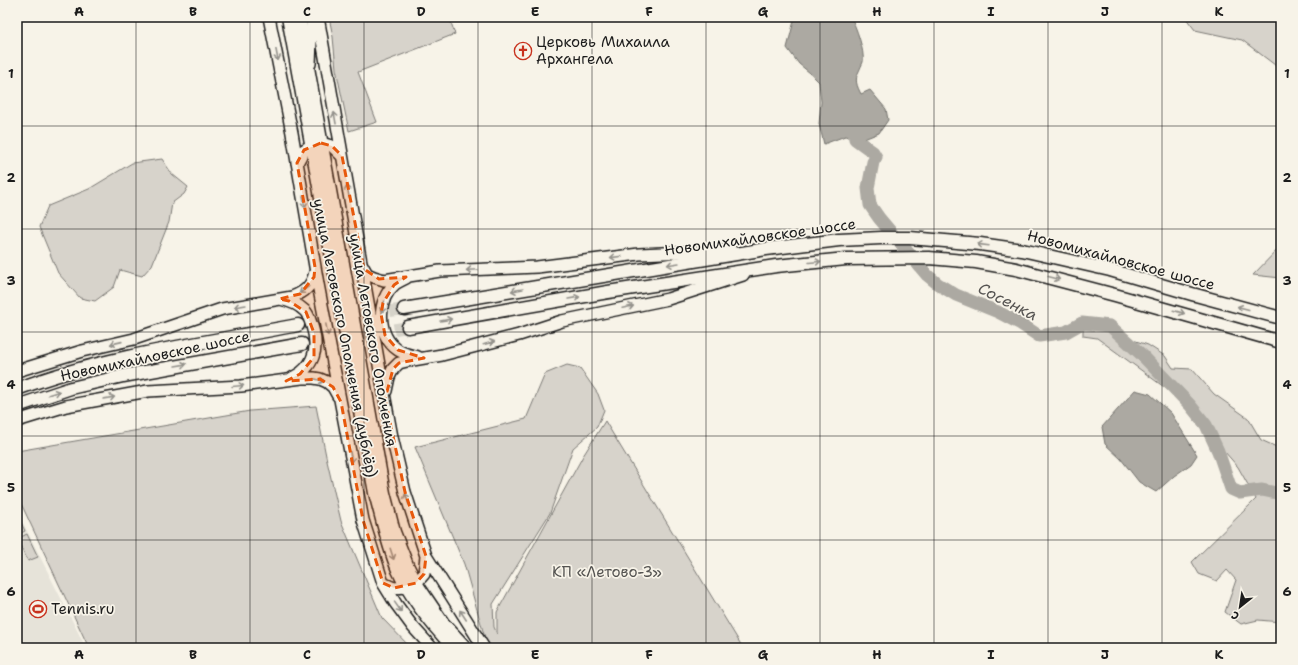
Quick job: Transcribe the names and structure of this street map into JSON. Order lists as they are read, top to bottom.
{
  "streets": {
    "main road": ["Новомихайловское шоссе", "улица Летовского Ополчения"],
    "street": ["улица Летовского Ополчения (дублёр)"]
  },
  "water": ["Сосенка"],
  "parks": ["КП «Летово-3»"],
  "places": {
    "church": ["Церковь Михаила Архангела"],
    "sports": ["Tennis.ru"]
  },
  "north": "bottom left",
  "grid": {
    "columns": [
      "A",
      "B",
      "C",
      "D",
      "E",
      "F",
      "G",
      "H",
      "I",
      "J",
      "K"
    ],
    "rows": [
      "1",
      "2",
      "3",
      "4",
      "5",
      "6"
    ]
  }
}
